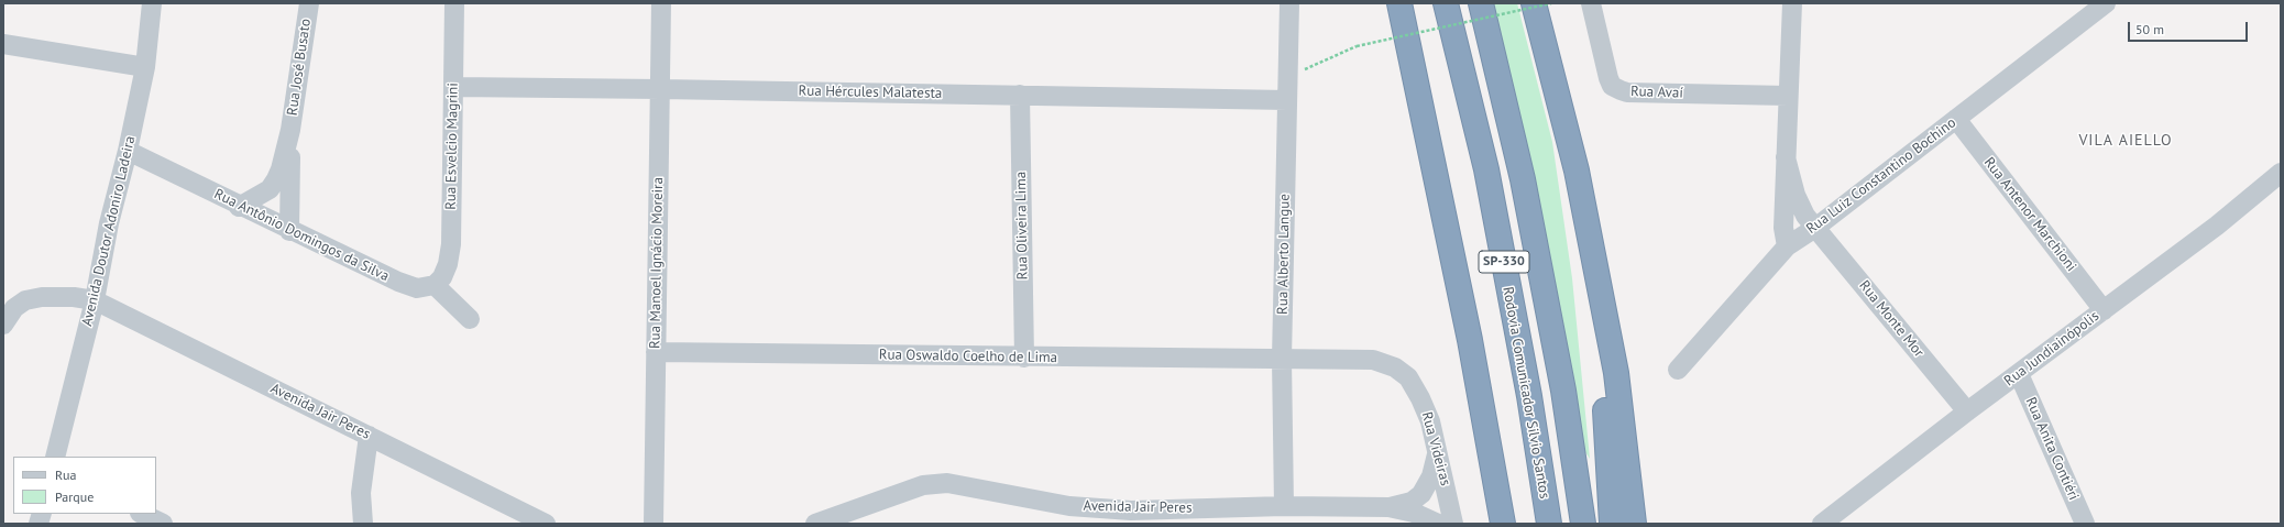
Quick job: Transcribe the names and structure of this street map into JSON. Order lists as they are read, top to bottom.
{
  "streets": {
    "highway": ["SP-330", "Rodovia Comunicador Silvio Santos"],
    "street": [
      "Rua José Busato",
      "Rua Hércules Malatesta",
      "Rua Avaí",
      "Rua Esvelcio Magrini",
      "Rua Luiz Constantino Bochino",
      "Rua Antenor Marchioni",
      "Rua Oliveira Lima",
      "Avenida Doutor Adoniro Ladeira",
      "Rua Antônio Domingos da Silva",
      "Rua Alberto Langue",
      "Rua Manoel Ignácio Moreira",
      "Rua Monte Mor",
      "Rua Jundiainópolis",
      "Rua Oswaldo Coelho de Lima",
      "Avenida Jair Peres",
      "Rua Videiras",
      "Rua Anita Contiéri"
    ]
  },
  "crossings": [
    ["Rua José Busato", "Rua Antônio Domingos da Silva"],
    ["Rua Hércules Malatesta", "Rua Esvelcio Magrini"],
    ["Rua Hércules Malatesta", "Rua Oliveira Lima"],
    ["Rua Hércules Malatesta", "Rua Alberto Langue"],
    ["Rua Hércules Malatesta", "Rua Manoel Ignácio Moreira"],
    ["Rua Esvelcio Magrini", "Rua Antônio Domingos da Silva"],
    ["Rua Luiz Constantino Bochino", "Rua Antenor Marchioni"],
    ["Rua Luiz Constantino Bochino", "Rua Monte Mor"],
    ["Rua Antenor Marchioni", "Rua Jundiainópolis"],
    ["Rua Oliveira Lima", "Rua Oswaldo Coelho de Lima"],
    ["Avenida Doutor Adoniro Ladeira", "Rua Antônio Domingos da Silva"],
    ["Avenida Doutor Adoniro Ladeira", "Avenida Jair Peres"],
    ["Rua Alberto Langue", "Rua Oswaldo Coelho de Lima"],
    ["Rua Alberto Langue", "Avenida Jair Peres"],
    ["Rua Alberto Langue", "Rua Videiras"],
    ["Rua Manoel Ignácio Moreira", "Rua Oswaldo Coelho de Lima"],
    ["Rua Monte Mor", "Rua Jundiainópolis"],
    ["Rua Jundiainópolis", "Rua Anita Contiéri"],
    ["Rua Oswaldo Coelho de Lima", "Rua Videiras"],
    ["Avenida Jair Peres", "Rua Videiras"]
  ],
  "districts": ["VILA AIELLO"],
  "legend": ["Rua", "Parque"],
  "scale_bar": "50 m"
}
